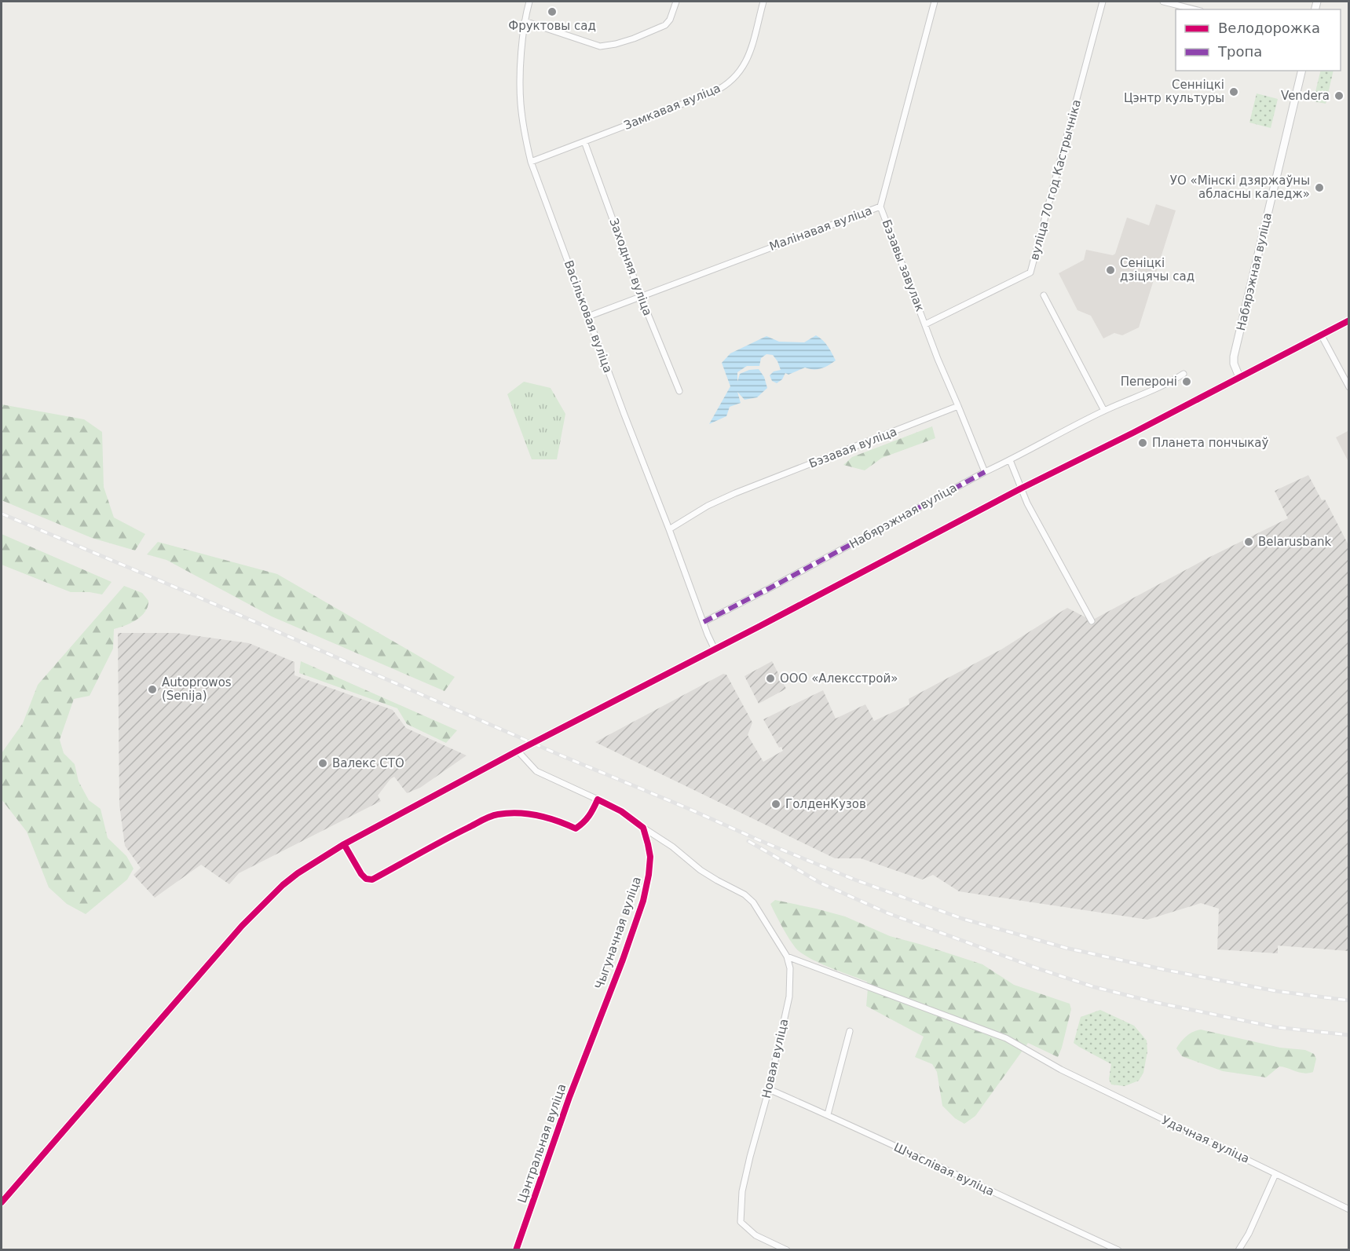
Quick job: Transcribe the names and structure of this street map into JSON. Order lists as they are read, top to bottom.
{
  "streets": {
    "street": [
      "Замкавая вуліца",
      "вуліца 70 год Кастрычніка",
      "Малінавая вуліца",
      "Бэзавы завулак",
      "Заходняя вуліца",
      "Набярэжная вуліца",
      "Васільковая вуліца",
      "Бэзавая вуліца",
      "Чыгуначная вуліца",
      "Новая вуліца",
      "Удачная вуліца",
      "Цэнтральная вуліца",
      "Шчаслівая вуліца"
    ]
  },
  "crossings": [
    ["Замкавая вуліца", "Заходняя вуліца"],
    ["Замкавая вуліца", "Васільковая вуліца"],
    ["вуліца 70 год Кастрычніка", "Бэзавы завулак"],
    ["Малінавая вуліца", "Бэзавы завулак"],
    ["Малінавая вуліца", "Заходняя вуліца"],
    ["Малінавая вуліца", "Васільковая вуліца"],
    ["Набярэжная вуліца", "Васільковая вуліца"],
    ["Васільковая вуліца", "Бэзавая вуліца"],
    ["Чыгуначная вуліца", "Новая вуліца"],
    ["Чыгуначная вуліца", "Цэнтральная вуліца"],
    ["Новая вуліца", "Удачная вуліца"],
    ["Новая вуліца", "Шчаслівая вуліца"]
  ],
  "places": [
    "Фруктовы сад",
    "Сенніцкі Цэнтр культуры",
    "Vendera",
    "УО «Мінскі дзяржаўны абласны каледж»",
    "Сеніцкі дзіцячы сад",
    "Пепероні",
    "Планета пончыкаў",
    "Belarusbank",
    "ООО «Алексстрой»",
    "Autoprowos (Senija)",
    "Валекс СТО",
    "ГолденКузов"
  ],
  "legend": ["Велодорожка", "Тропа"]
}
